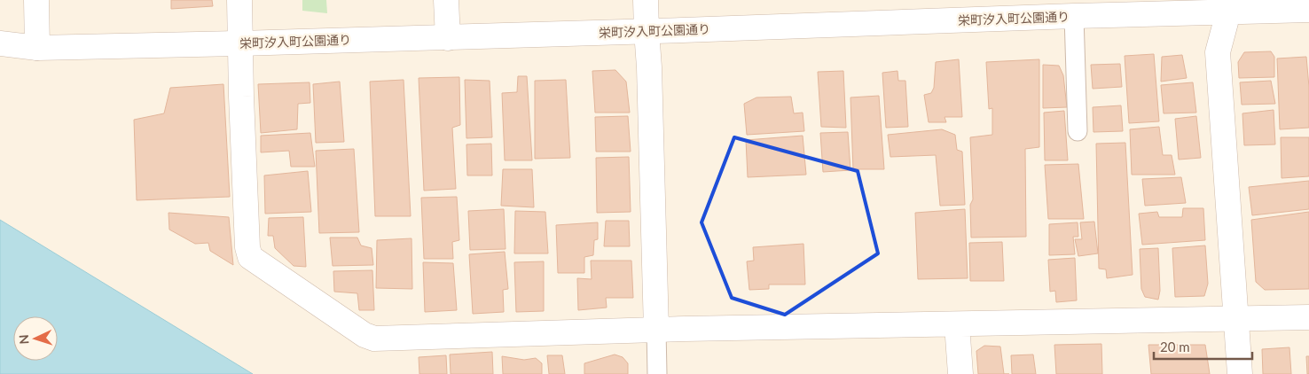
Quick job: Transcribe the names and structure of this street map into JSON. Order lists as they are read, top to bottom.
{
  "streets": {
    "street": ["栄町汐入町公園通り"]
  },
  "scale_bar": "20 m",
  "north": "left"
}
